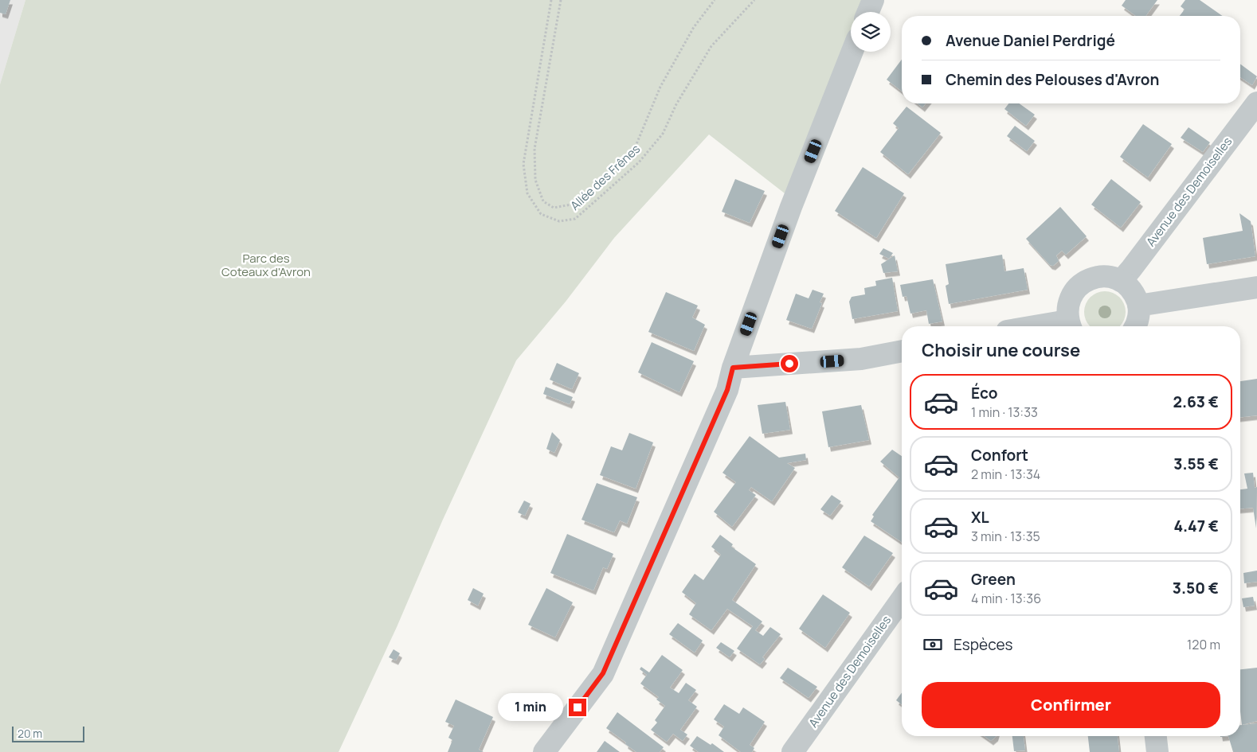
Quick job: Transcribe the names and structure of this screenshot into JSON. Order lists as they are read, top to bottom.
{
  "streets": {
    "street": ["Avenue des Demoiselles"],
    "path": ["Allée des Frênes"]
  },
  "parks": ["Parc des Coteaux d'Avron"],
  "scale_bar": "20 m",
  "page": {
    "banner": ["Avenue Daniel Perdrigé", "Chemin des Pelouses d'Avron"],
    "heading": "Choisir une course",
    "list": [
      {
        "name": "Éco",
        "note": "1 min · 13:33",
        "value": "2.63 €"
      },
      {
        "name": "Confort",
        "note": "2 min · 13:34",
        "value": "3.55 €"
      },
      {
        "name": "XL",
        "note": "3 min · 13:35",
        "value": "4.47 €"
      },
      {
        "name": "Green",
        "note": "4 min · 13:36",
        "value": "3.50 €"
      }
    ],
    "pay": ["Espèces", "120 m"],
    "buttons": "Confirmer",
    "bubble": "1 min",
    "scale": "20 m"
  }
}
